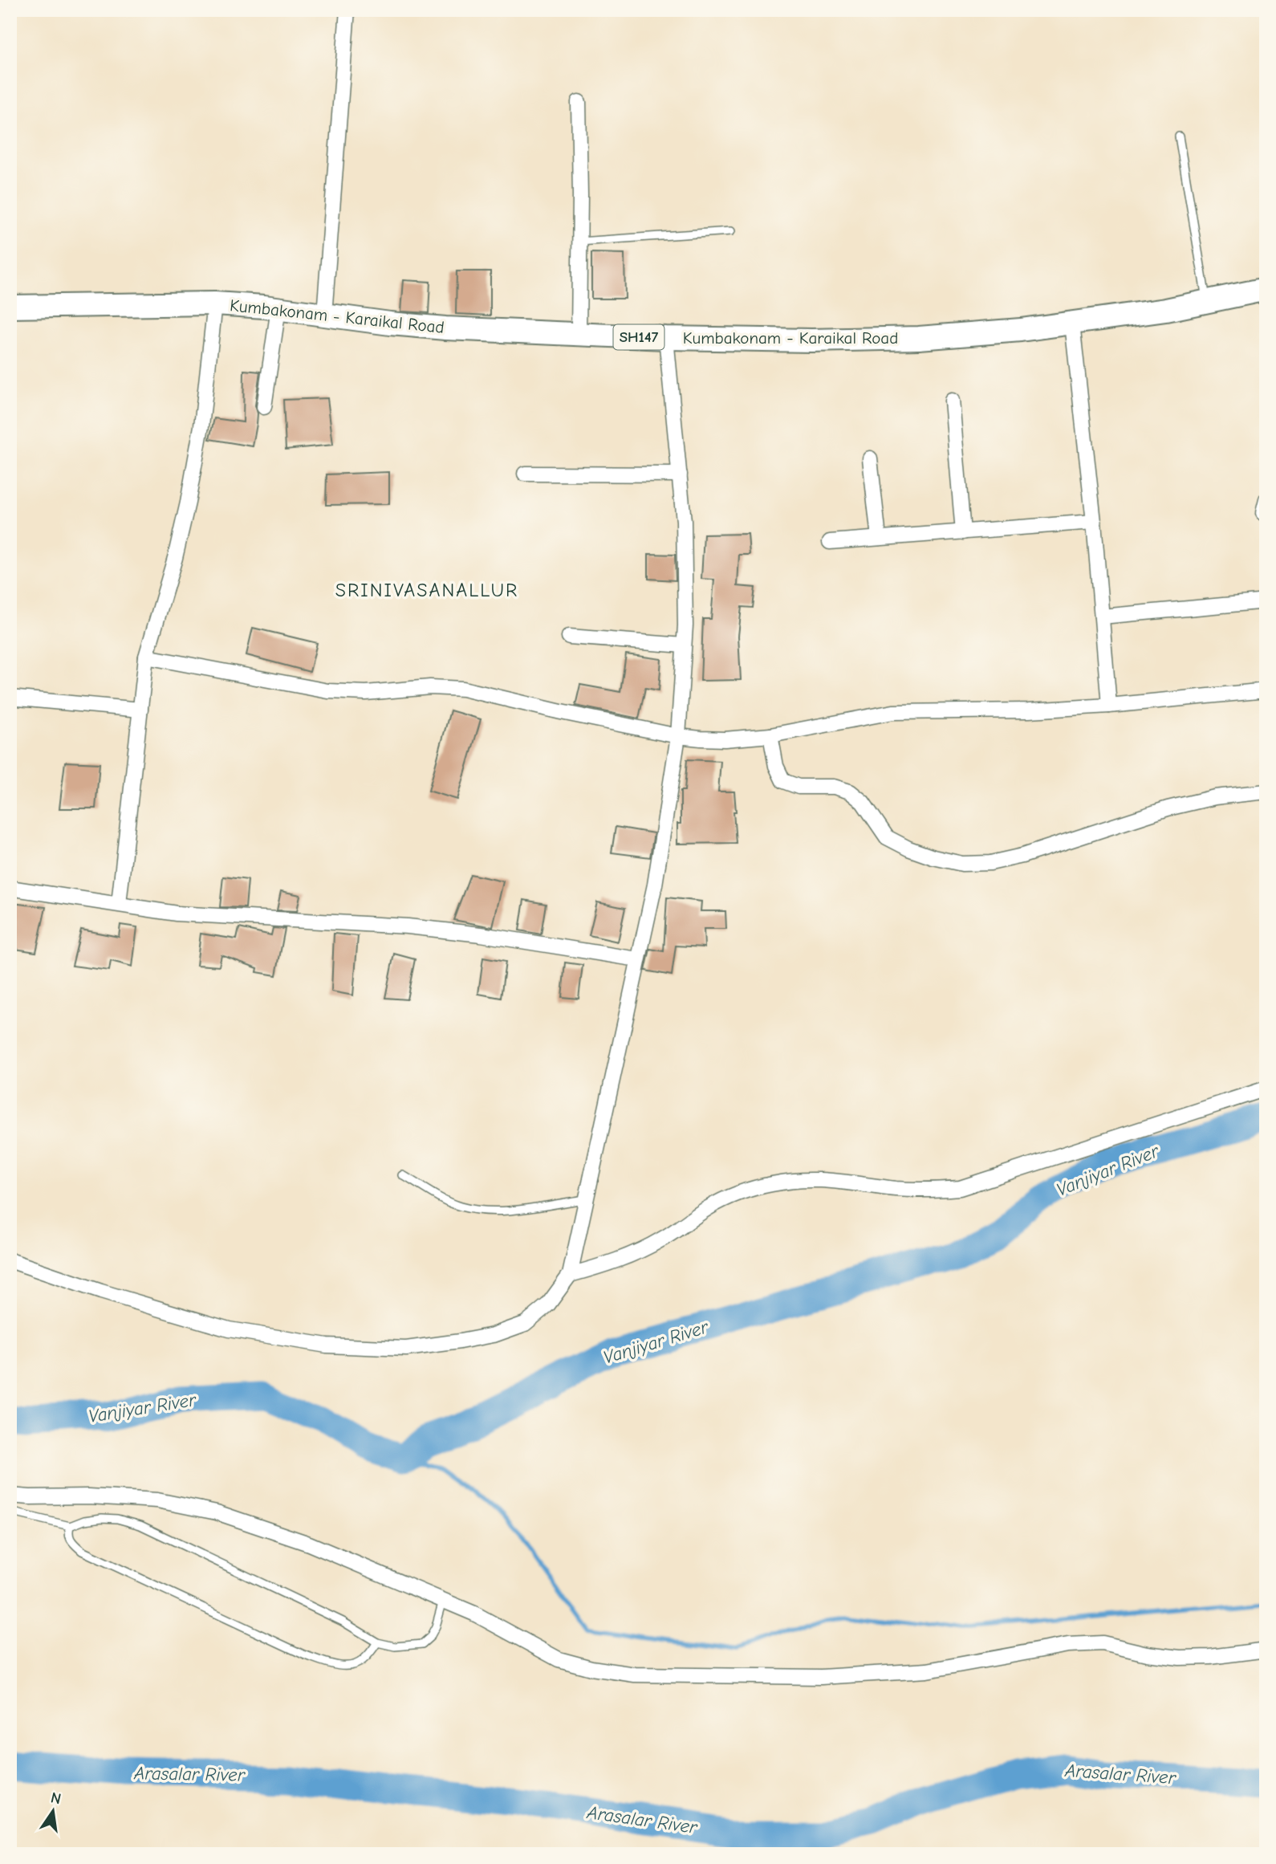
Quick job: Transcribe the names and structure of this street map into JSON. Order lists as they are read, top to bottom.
{
  "streets": {
    "main road": ["Kumbakonam - Karaikal Road", "SH147"]
  },
  "districts": ["SRINIVASANALLUR"],
  "water": ["Vanjiyar River", "Arasalar River"],
  "north": "top"
}
